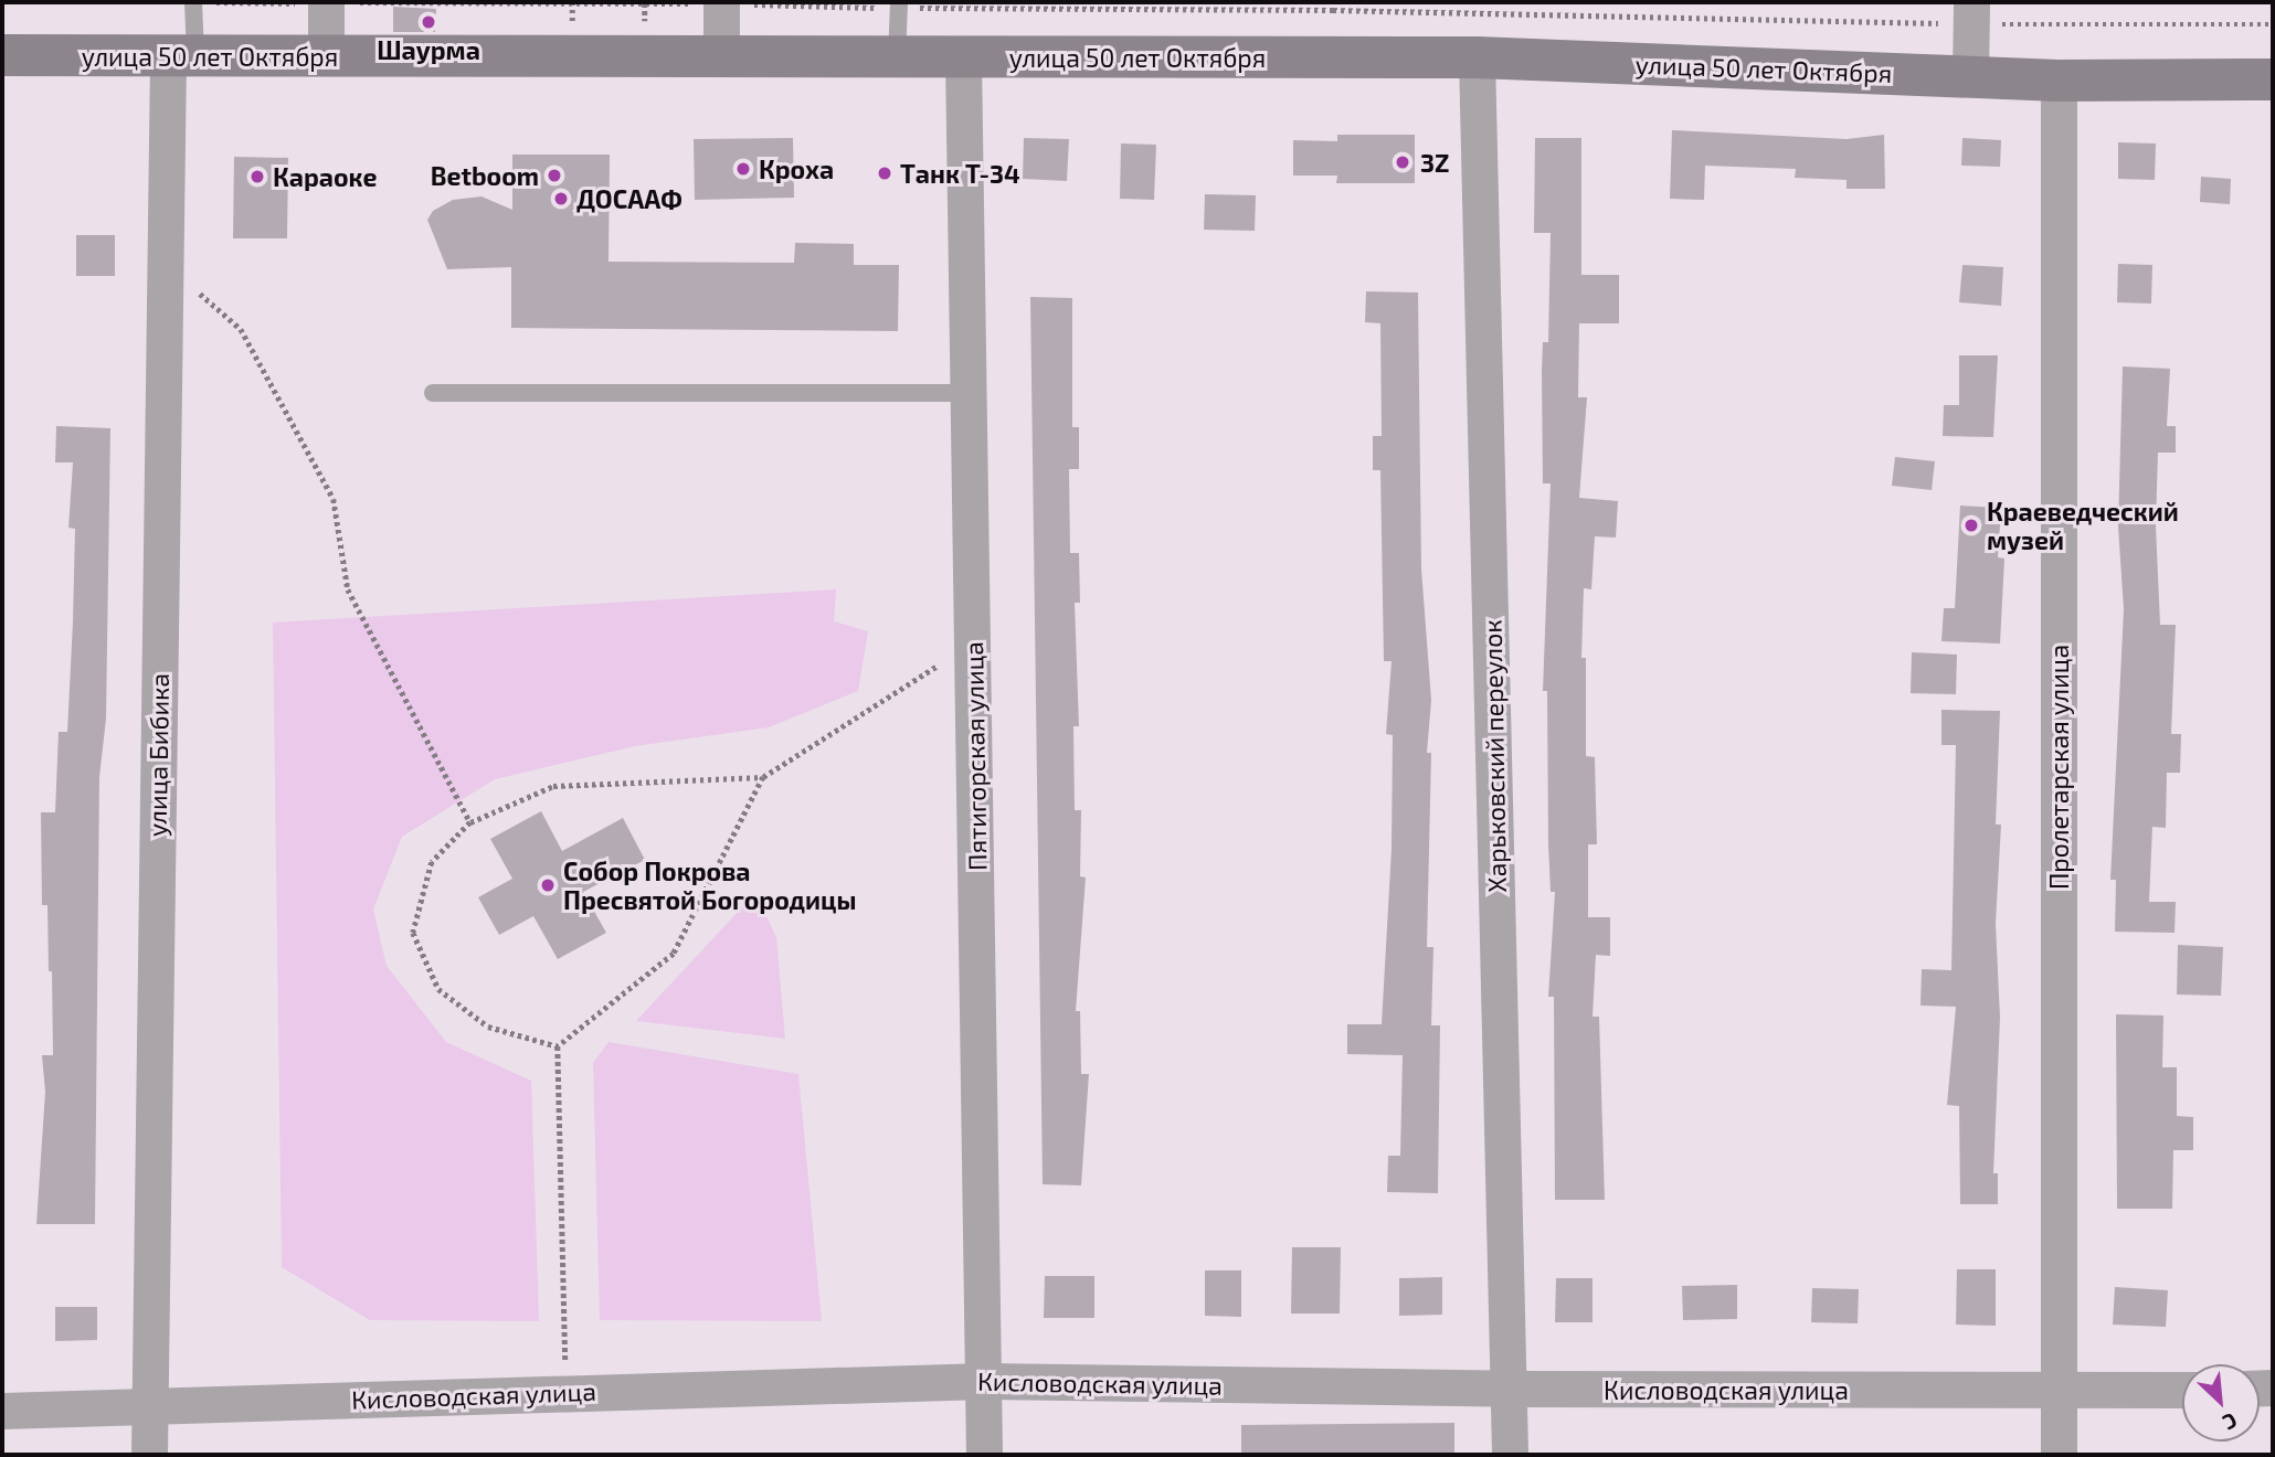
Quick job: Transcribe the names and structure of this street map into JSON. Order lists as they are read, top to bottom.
{
  "streets": {
    "main road": ["улица 50 лет Октября"],
    "street": [
      "улица Бибика",
      "Пятигорская улица",
      "Харьковский переулок",
      "Пролетарская улица",
      "Кисловодская улица"
    ]
  },
  "crossings": [
    ["улица 50 лет Октября", "улица Бибика"],
    ["улица 50 лет Октября", "Пятигорская улица"],
    ["улица 50 лет Октября", "Харьковский переулок"],
    ["улица 50 лет Октября", "Пролетарская улица"],
    ["улица Бибика", "Кисловодская улица"],
    ["Пятигорская улица", "Кисловодская улица"],
    ["Харьковский переулок", "Кисловодская улица"],
    ["Пролетарская улица", "Кисловодская улица"]
  ],
  "places": [
    "Шаурма",
    "3Z",
    "Кроха",
    "Танк Т-34",
    "Betboom",
    "Караоке",
    "ДОСААФ",
    "Краеведческий музей",
    "Собор Покрова Пресвятой Богородицы"
  ],
  "north": "bottom right"
}
